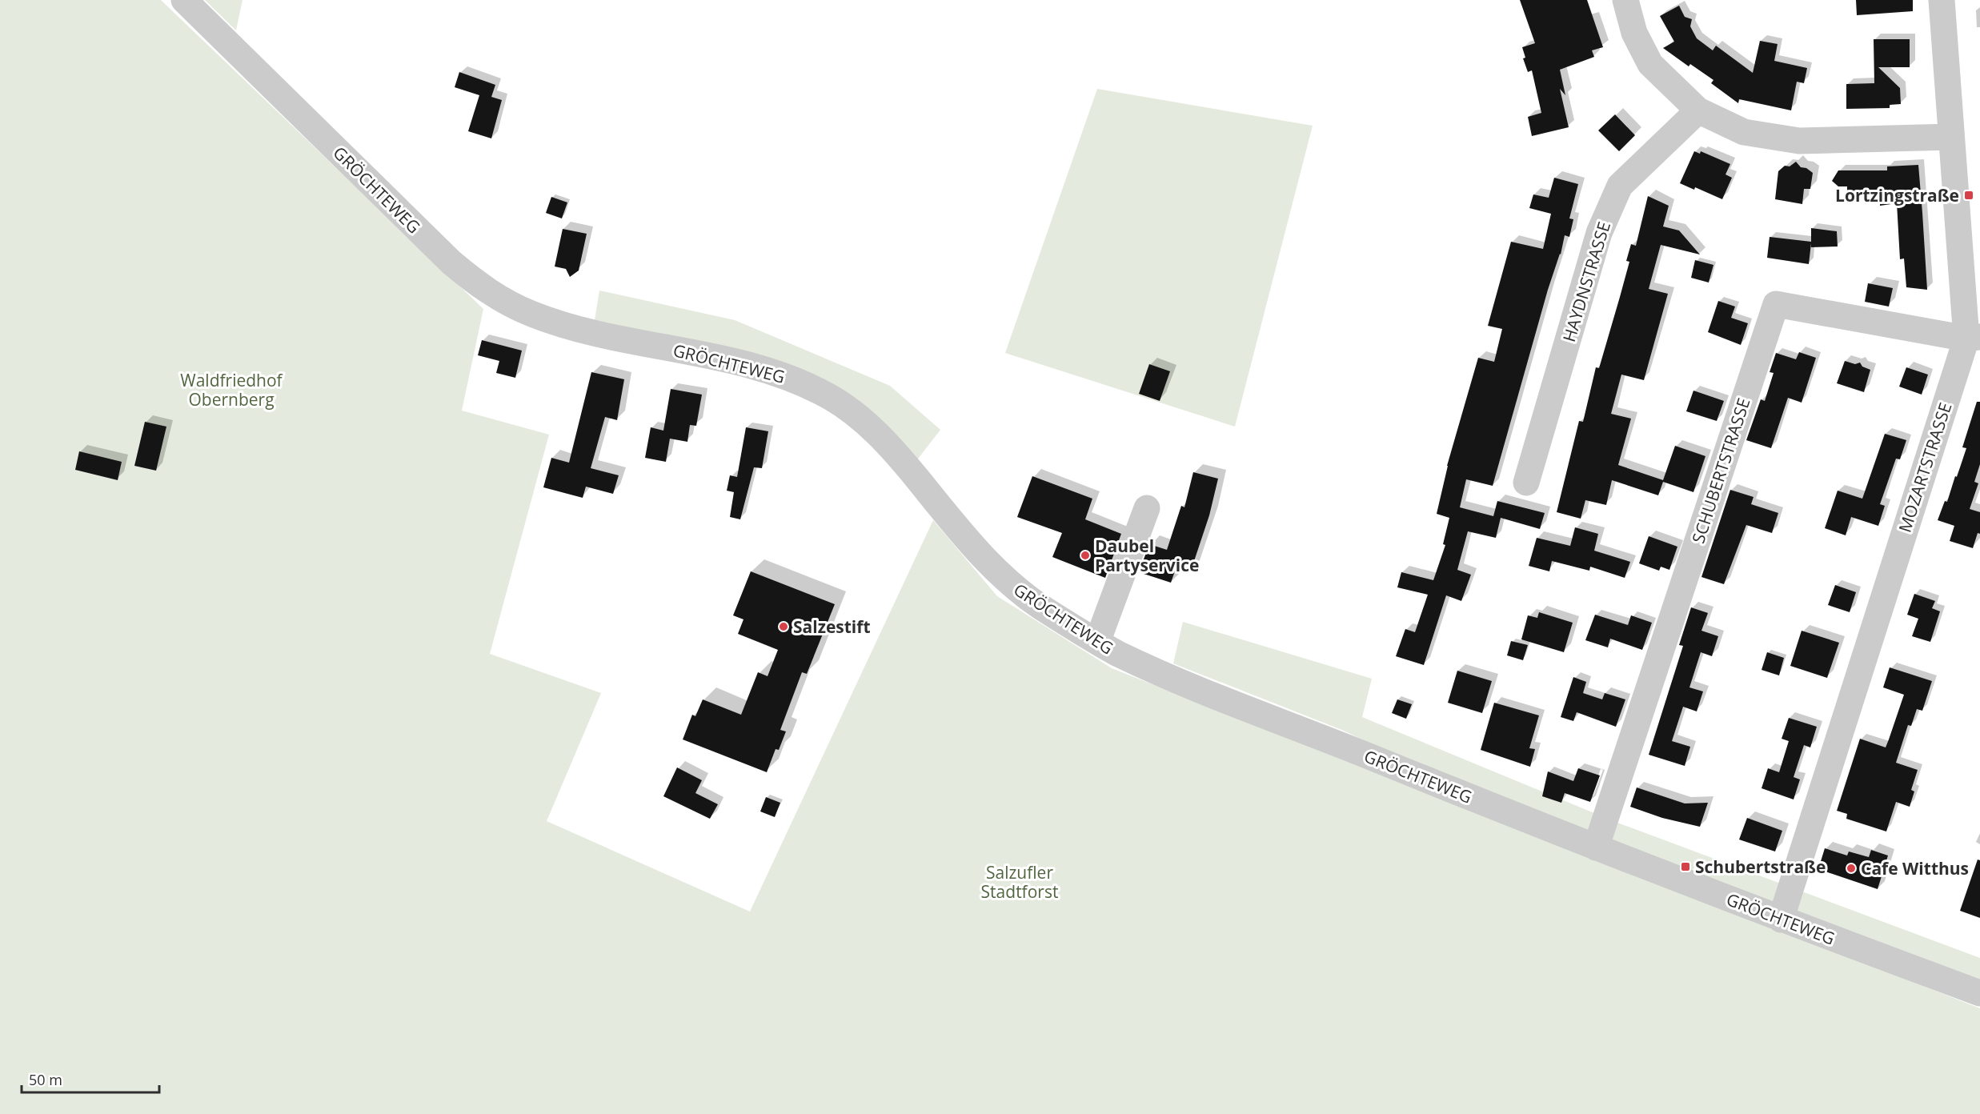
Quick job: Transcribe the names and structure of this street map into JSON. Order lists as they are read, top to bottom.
{
  "streets": {
    "street": [
      "GRÖCHTEWEG",
      "HAYDNSTRASSE",
      "MOZARTSTRASSE",
      "SCHUBERTSTRASSE"
    ]
  },
  "crossings": [
    ["GRÖCHTEWEG", "MOZARTSTRASSE"],
    ["GRÖCHTEWEG", "SCHUBERTSTRASSE"],
    ["MOZARTSTRASSE", "SCHUBERTSTRASSE"]
  ],
  "parks": ["Waldfriedhof Obernberg", "Salzufler Stadtforst"],
  "places": {
    "transit": ["Lortzingstraße", "Schubertstraße"],
    "other": ["Daubel Partyservice", "Salzestift", "Cafe Witthus"]
  },
  "scale_bar": "50 m"
}
